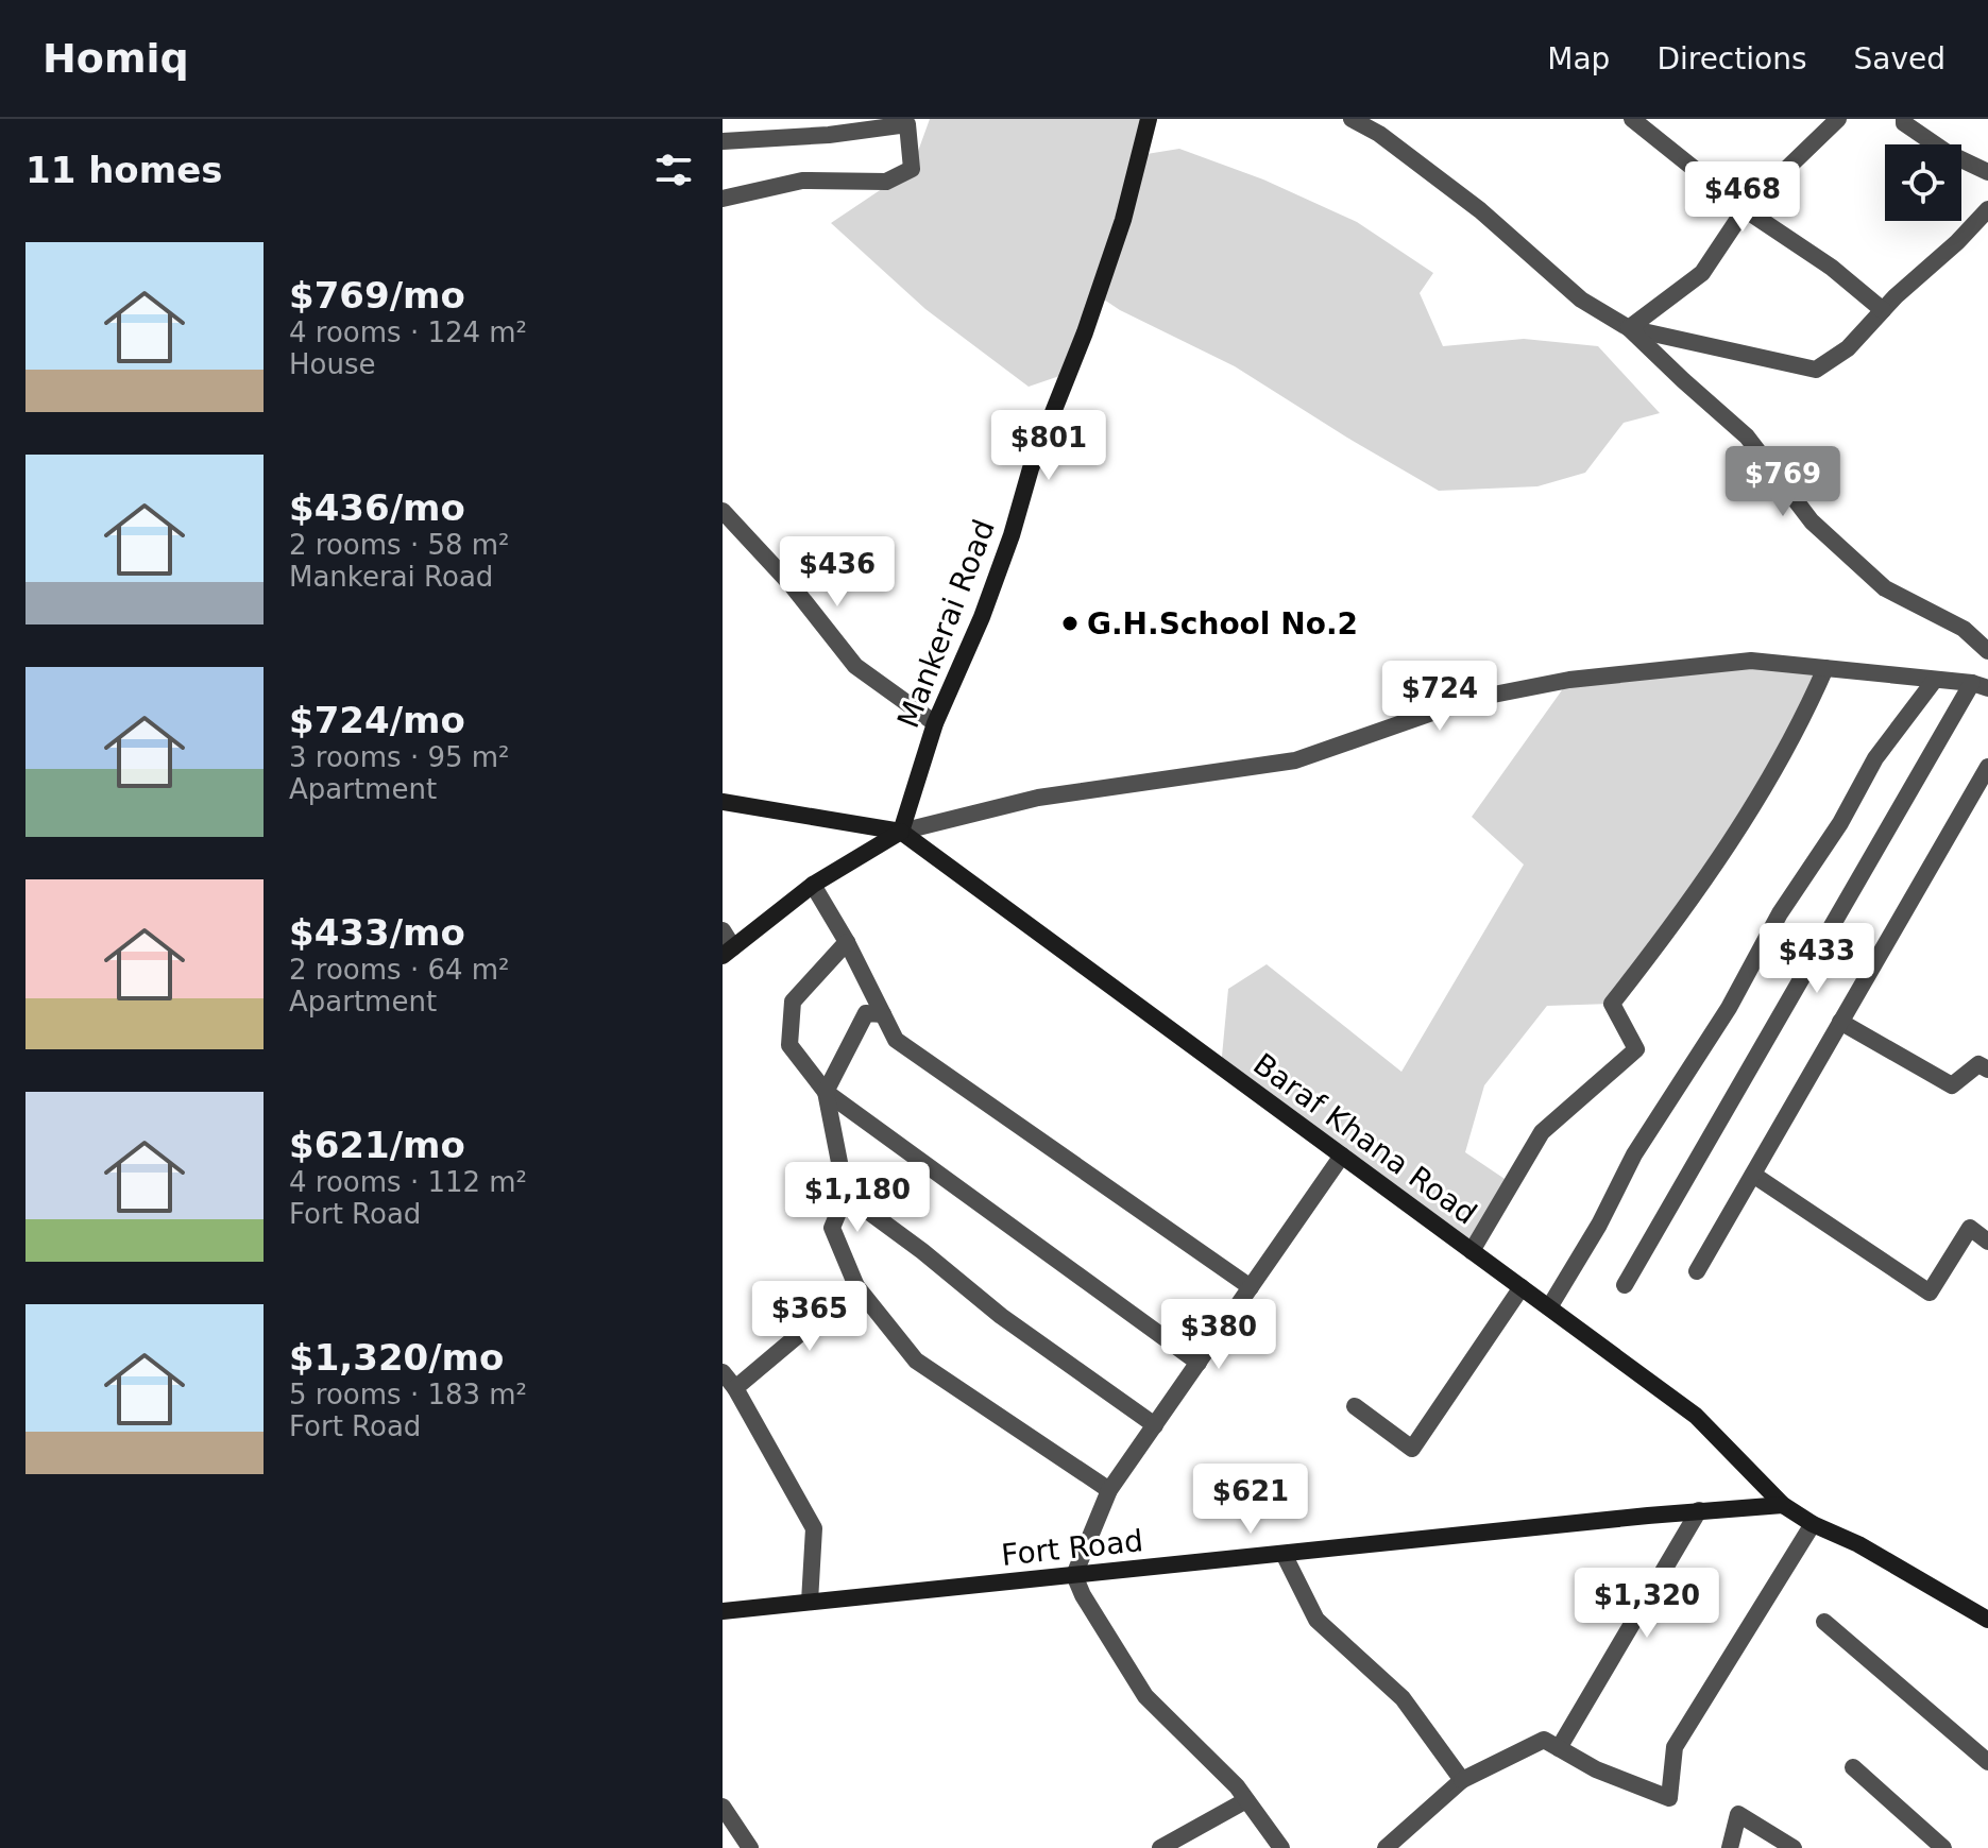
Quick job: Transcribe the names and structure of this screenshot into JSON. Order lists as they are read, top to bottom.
{
  "streets": {
    "street": ["Mankerai Road", "Baraf Khana Road", "Fort Road"]
  },
  "crossings": [
    ["Mankerai Road", "Baraf Khana Road"],
    ["Baraf Khana Road", "Fort Road"]
  ],
  "places": ["G.H.School No.2"],
  "page": {
    "header": "Homiq",
    "nav": ["Map", "Directions", "Saved"],
    "heading": "11 homes",
    "price": [
      "$468",
      "$801",
      "$769",
      "$436",
      "$724",
      "$433",
      "$1,180",
      "$365",
      "$380",
      "$621",
      "$1,320"
    ],
    "list": [
      {
        "name": "$769/mo",
        "note": "4 rooms · 124 m² · House"
      },
      {
        "name": "$436/mo",
        "note": "2 rooms · 58 m² · Mankerai Road"
      },
      {
        "name": "$724/mo",
        "note": "3 rooms · 95 m² · Apartment"
      },
      {
        "name": "$433/mo",
        "note": "2 rooms · 64 m² · Apartment"
      },
      {
        "name": "$621/mo",
        "note": "4 rooms · 112 m² · Fort Road"
      },
      {
        "name": "$1,320/mo",
        "note": "5 rooms · 183 m² · Fort Road"
      }
    ]
  }
}
